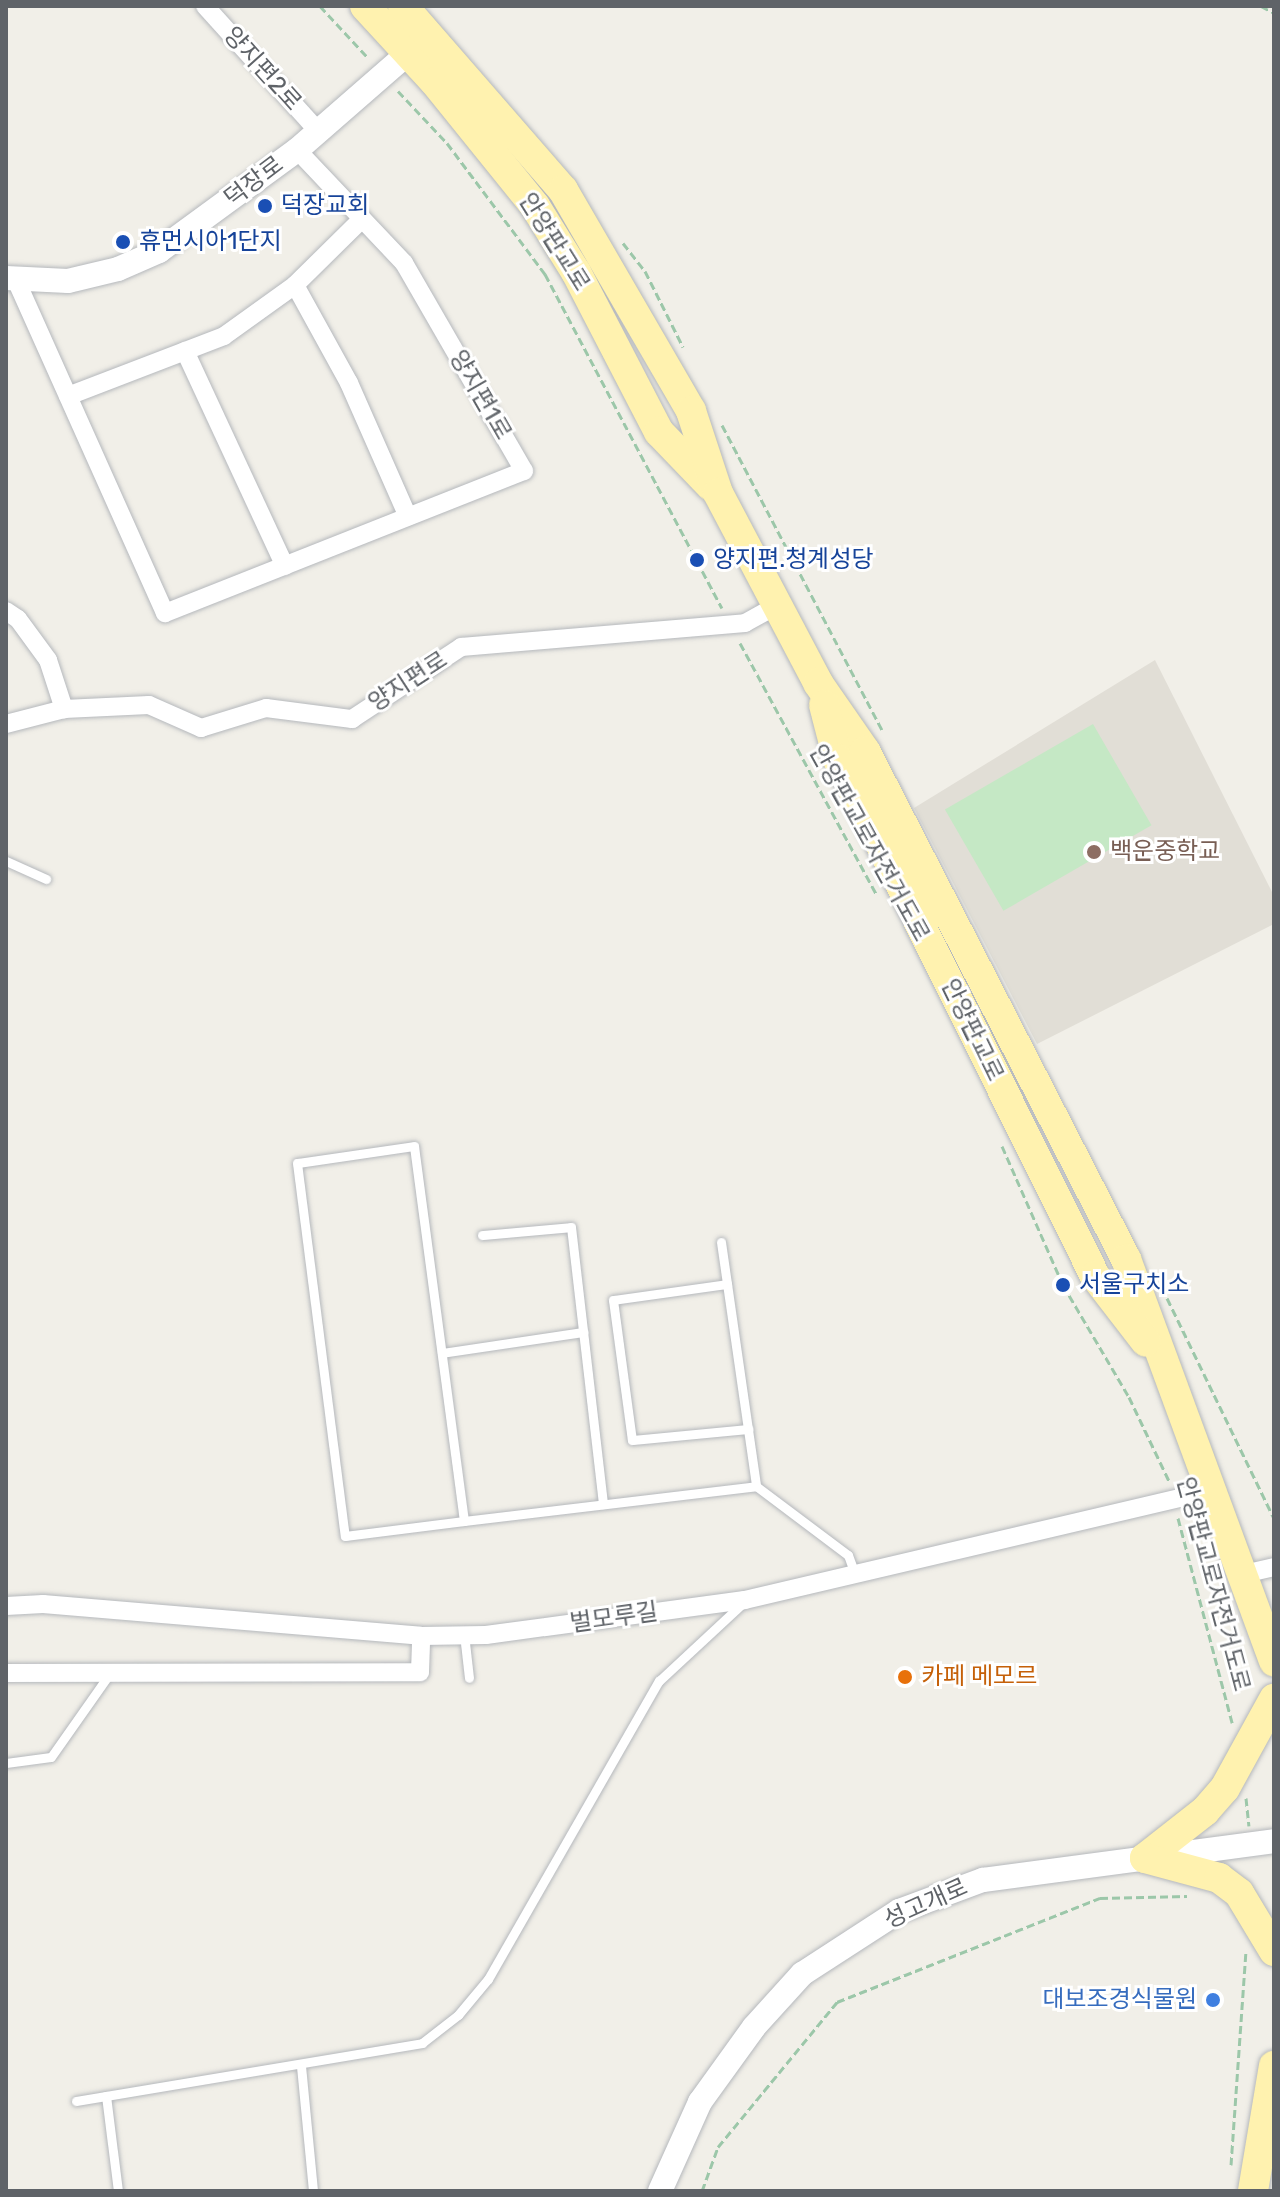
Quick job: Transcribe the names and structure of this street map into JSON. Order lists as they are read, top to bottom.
{
  "streets": {
    "main road": ["안양판교로"],
    "street": [
      "양지편2로",
      "덕장로",
      "양지편1로",
      "양지편로",
      "벌모루길",
      "성고개로"
    ],
    "path": ["안양판교로자전거도로"]
  },
  "crossings": [
    ["양지편2로", "덕장로"],
    ["덕장로", "안양판교로"],
    ["덕장로", "양지편1로"],
    ["덕장로", "안양판교로자전거도로"],
    ["안양판교로", "양지편로"],
    ["안양판교로", "벌모루길"],
    ["양지편로", "안양판교로자전거도로"],
    ["안양판교로자전거도로", "벌모루길"]
  ],
  "places": [
    "덕장교회",
    "휴먼시아1단지",
    "양지편.청계성당",
    "백운중학교",
    "서울구치소",
    "카페 메모르",
    "대보조경식물원"
  ]
}
